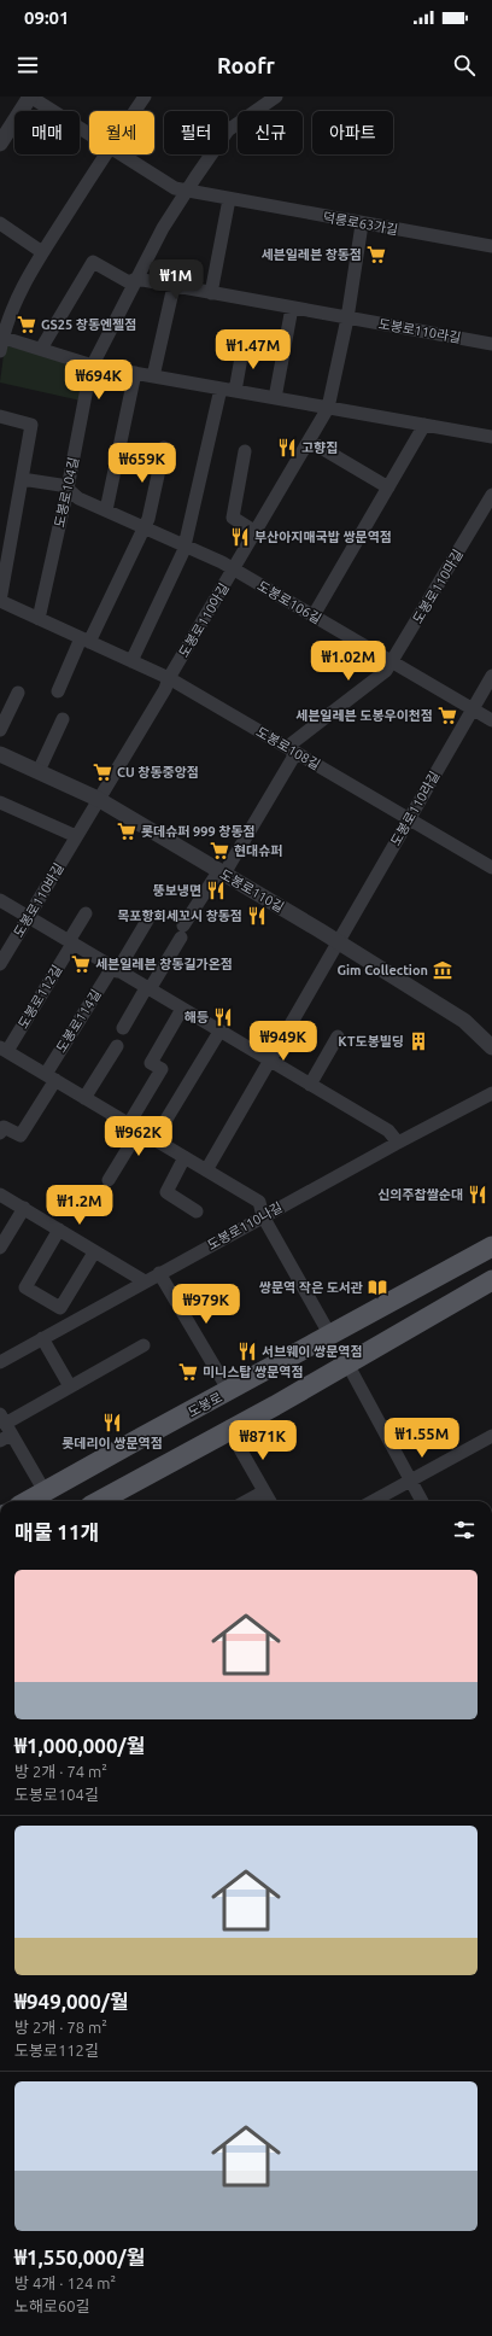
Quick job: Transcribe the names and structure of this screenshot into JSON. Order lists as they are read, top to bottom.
{
  "streets": {
    "main road": ["도봉로"],
    "street": [
      "덕릉로63가길",
      "도봉로110라길",
      "도봉로104길",
      "도봉로110마길",
      "도봉로106길",
      "도봉로110아길",
      "도봉로108길",
      "도봉로110길",
      "도봉로110바길",
      "도봉로112길",
      "도봉로114길",
      "도봉로110나길"
    ]
  },
  "crossings": [
    ["덕릉로63가길", "도봉로104길"],
    ["덕릉로63가길", "도봉로110아길"],
    ["도봉로110라길", "도봉로106길"],
    ["도봉로110라길", "도봉로110아길"],
    ["도봉로110라길", "도봉로108길"],
    ["도봉로110라길", "도봉로110길"],
    ["도봉로104길", "도봉로106길"],
    ["도봉로104길", "도봉로108길"],
    ["도봉로110마길", "도봉로106길"],
    ["도봉로110마길", "도봉로108길"],
    ["도봉로110마길", "도봉로110길"],
    ["도봉로106길", "도봉로110아길"],
    ["도봉로110아길", "도봉로108길"],
    ["도봉로110아길", "도봉로110길"],
    ["도봉로110아길", "도봉로110바길"],
    ["도봉로110길", "도봉로110바길"]
  ],
  "places": {
    "supermarket": [
      "세븐일레븐 창동점",
      "GS25 창동엔젤점",
      "세븐일레븐 도봉우이천점",
      "CU 창동중앙점",
      "롯데슈퍼 999 창동점",
      "현대슈퍼",
      "세븐일레븐 창동길가온점",
      "미니스탑 쌍문역점"
    ],
    "restaurant": [
      "고향집",
      "부산아지매국밥 쌍문역점",
      "뚱보냉면",
      "목포항회세꼬시 창동점",
      "해등",
      "신의주찹쌀순대",
      "서브웨이 쌍문역점",
      "롯데리이 쌍문역점"
    ],
    "museum": ["Gim Collection"],
    "building": ["KT도봉빌딩"],
    "library": ["쌍문역 작은 도서관"]
  },
  "page": {
    "status": "09:01",
    "header": "Roofr",
    "chip": [
      "매매",
      "월세",
      "필터",
      "신규",
      "아파트"
    ],
    "price": [
      "₩1M",
      "₩1.47M",
      "₩694K",
      "₩659K",
      "₩1.02M",
      "₩949K",
      "₩962K",
      "₩1.2M",
      "₩979K",
      "₩1.55M",
      "₩871K"
    ],
    "heading": "매물 11개",
    "list": [
      {
        "name": "₩1,000,000/월",
        "note": "방 2개 · 74 m² · 도봉로104길"
      },
      {
        "name": "₩949,000/월",
        "note": "방 2개 · 78 m² · 도봉로112길"
      },
      {
        "name": "₩1,550,000/월",
        "note": "방 4개 · 124 m² · 노해로60길"
      }
    ]
  }
}
